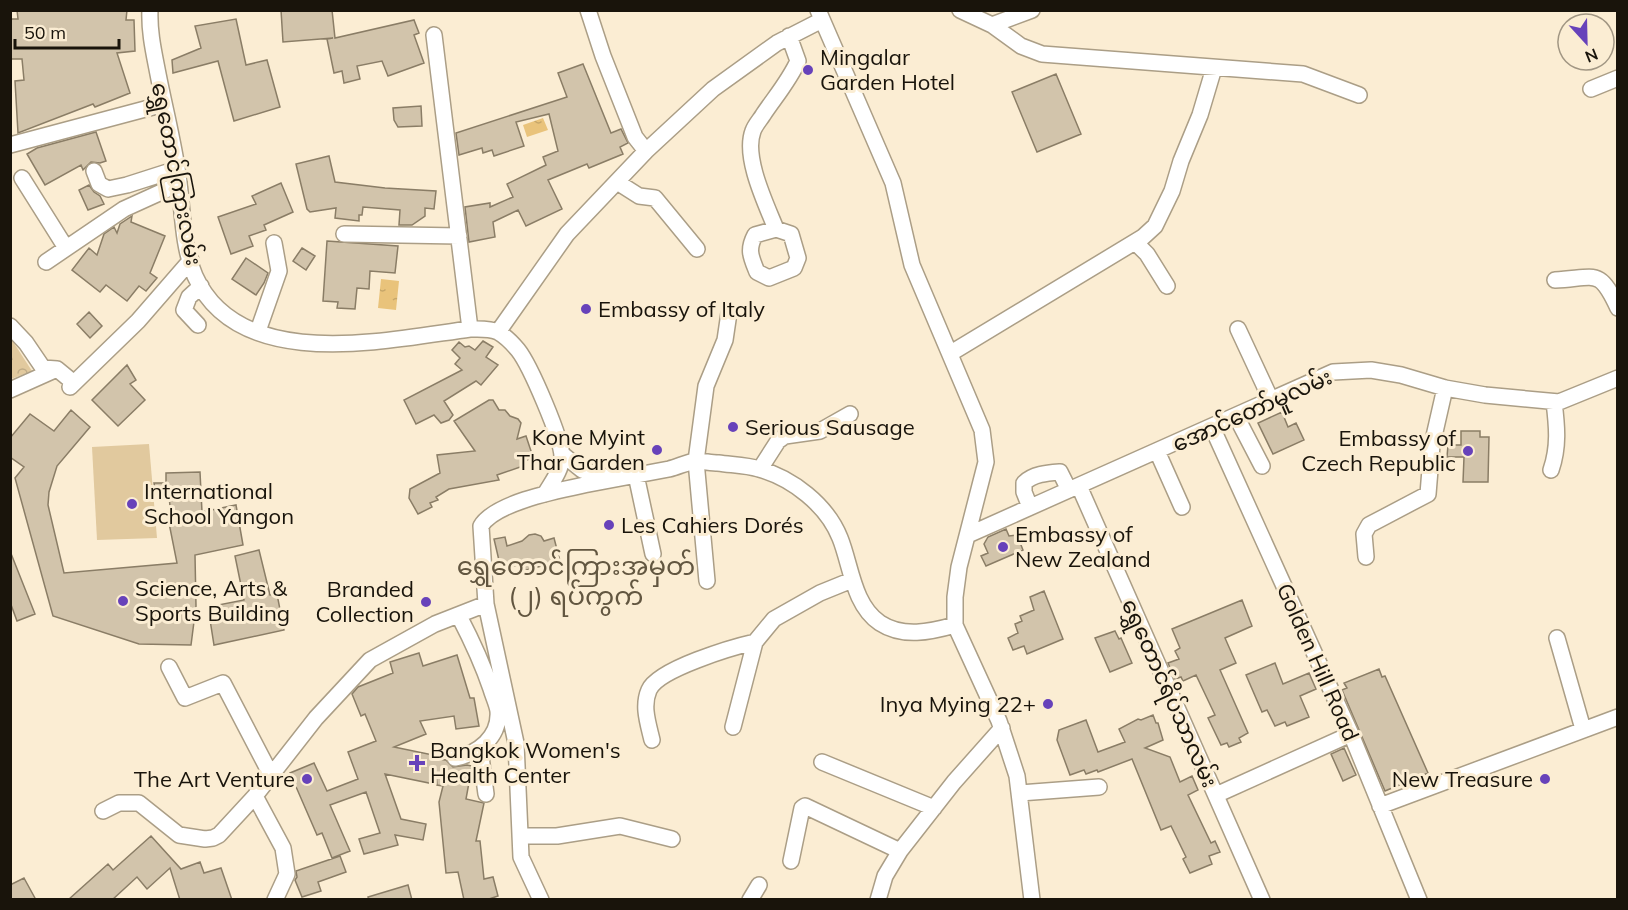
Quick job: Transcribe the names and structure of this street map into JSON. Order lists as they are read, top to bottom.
{
  "streets": {
    "street": [
      "ရွှေတောင်ကြားလမ်း",
      "အောင်တော်မူလမ်း",
      "Golden Hill Road",
      "ရွှေတောင်ရိပ်သာလမ်း"
    ]
  },
  "crossings": [
    ["အောင်တော်မူလမ်း", "Golden Hill Road"],
    ["အောင်တော်မူလမ်း", "ရွှေတောင်ရိပ်သာလမ်း"]
  ],
  "districts": ["ရွှေတောင်ကြားအမှတ် (၂) ရပ်ကွက်"],
  "places": {
    "other": [
      "Mingalar Garden Hotel",
      "Embassy of Italy",
      "Serious Sausage",
      "Kone Myint Thar Garden",
      "Embassy of Czech Republic",
      "International School Yangon",
      "Les Cahiers Dorés",
      "Embassy of New Zealand",
      "Science, Arts & Sports Building",
      "Branded Collection",
      "Inya Mying 22+",
      "The Art Venture",
      "New Treasure"
    ],
    "health": ["Bangkok Women's Health Center"]
  },
  "scale_bar": "50 m",
  "north": "bottom"
}
